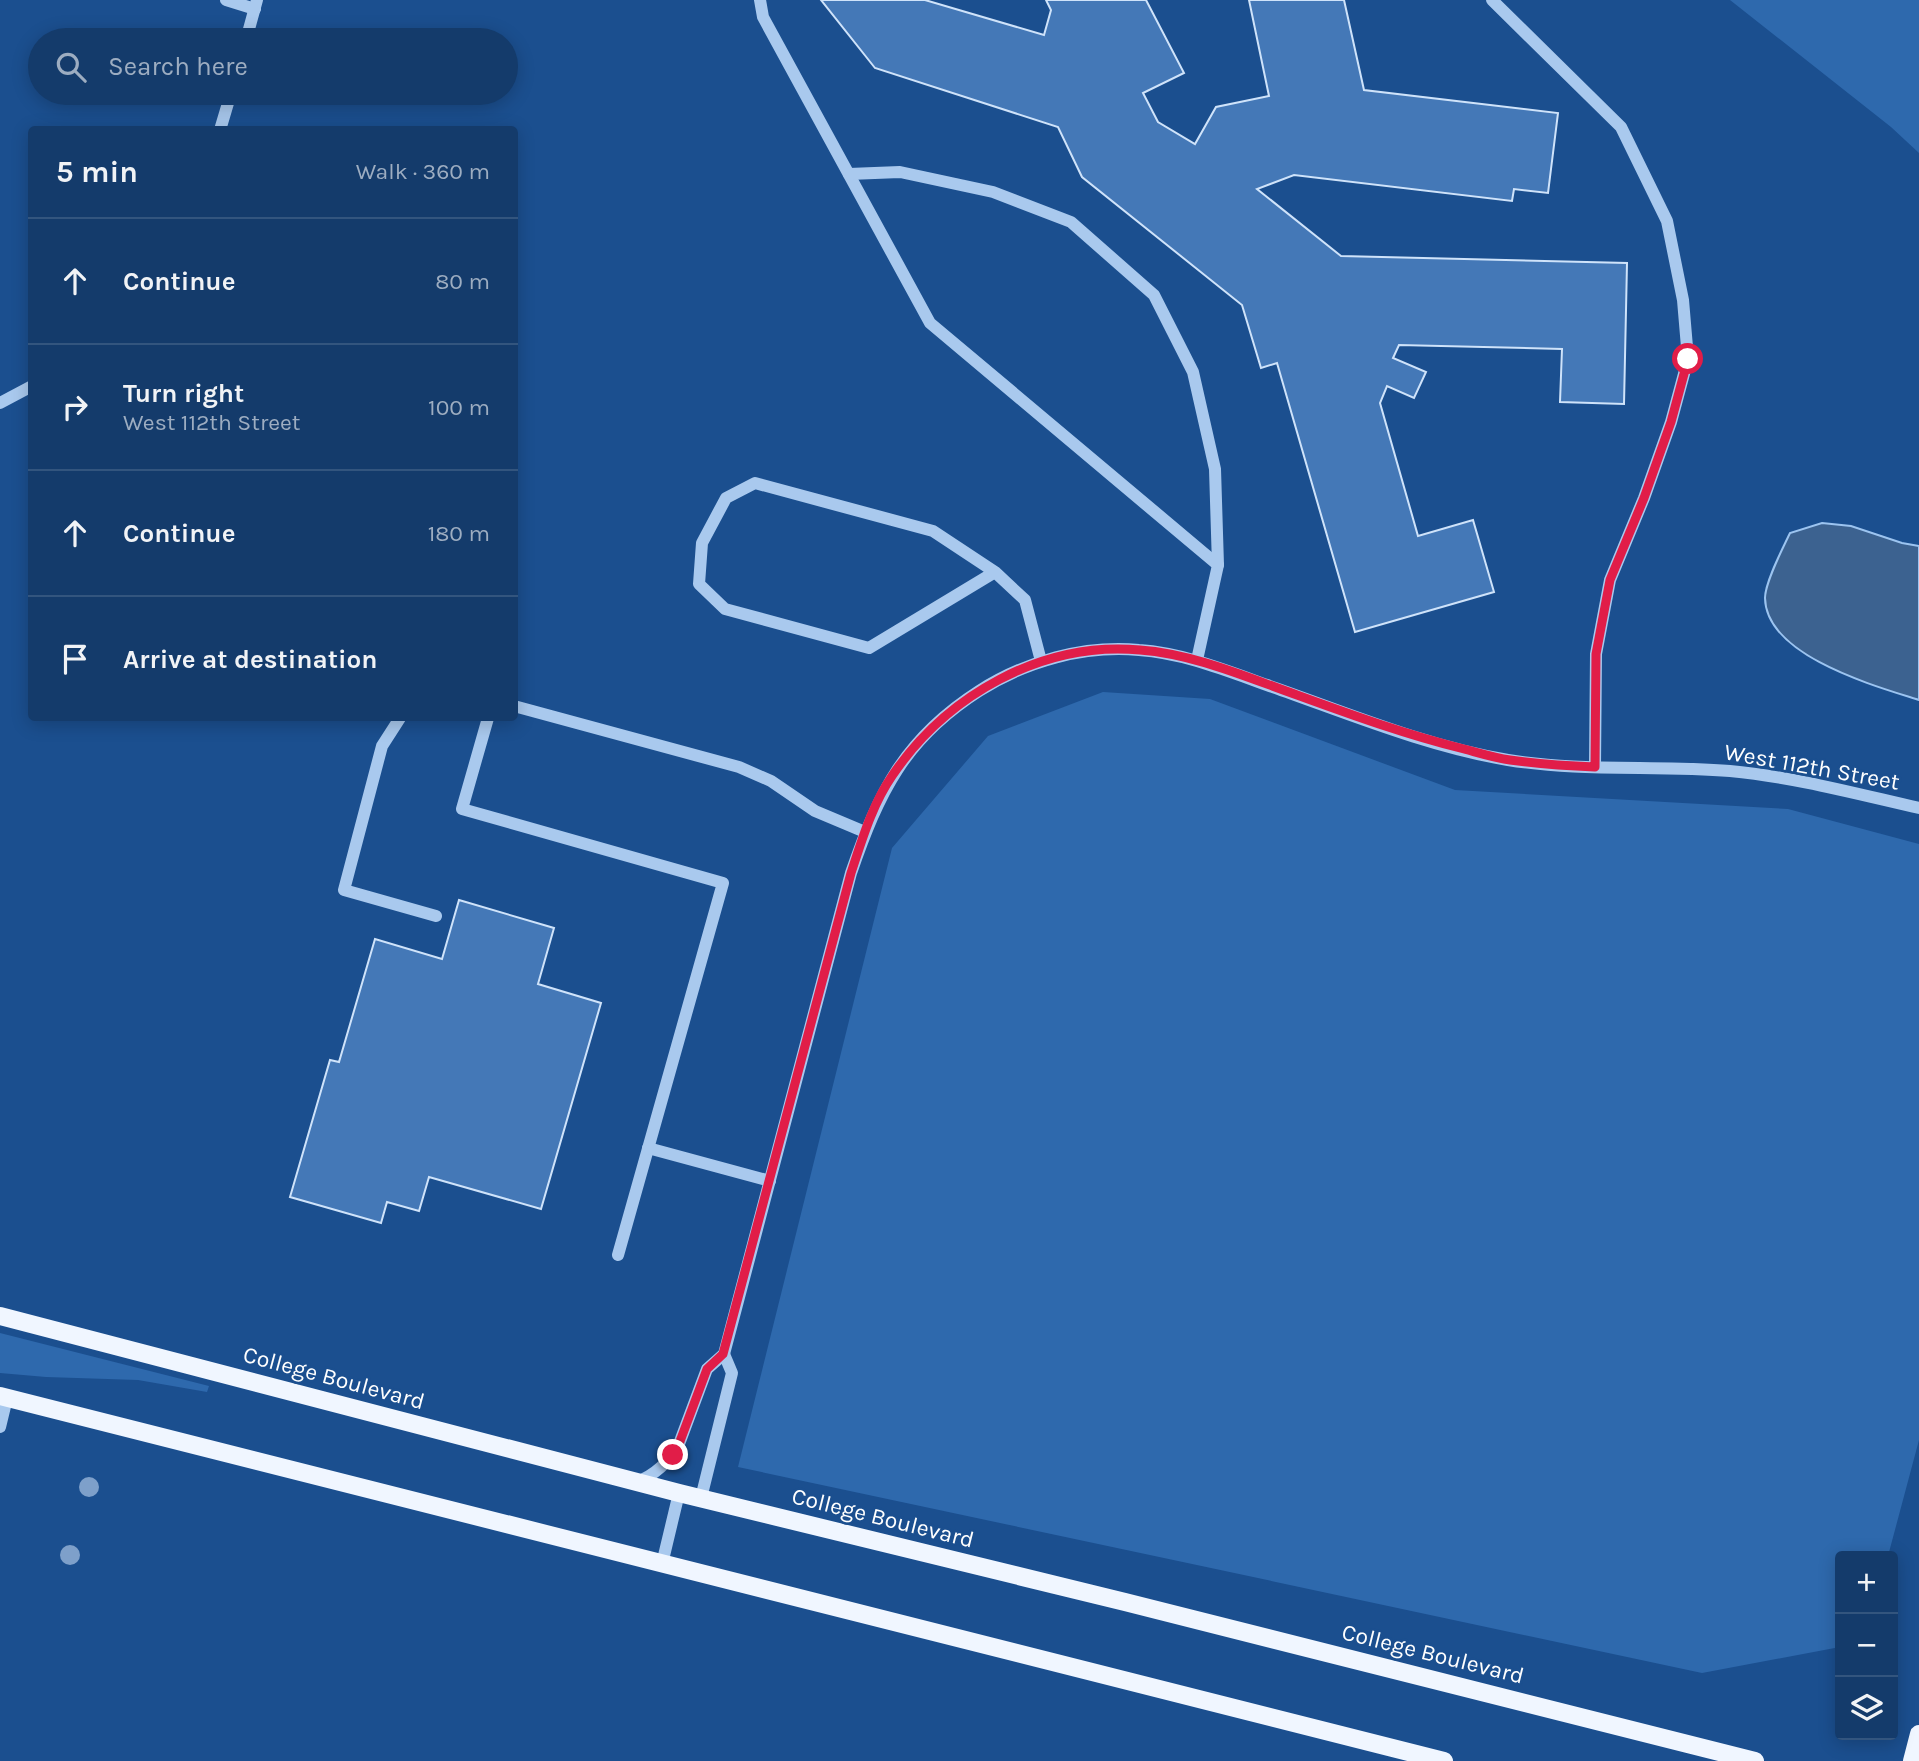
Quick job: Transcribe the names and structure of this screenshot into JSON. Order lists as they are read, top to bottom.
{
  "streets": {
    "main road": ["College Boulevard"],
    "street": ["West 112th Street"]
  },
  "page": {
    "search": "Search here",
    "heading": ["5 min", "Walk · 360 m"],
    "list": [
      ["Continue", "80 m"],
      ["Turn right", "West 112th Street", "100 m"],
      ["Continue", "180 m"],
      "Arrive at destination"
    ],
    "map_buttons": ["+", "−"]
  }
}
